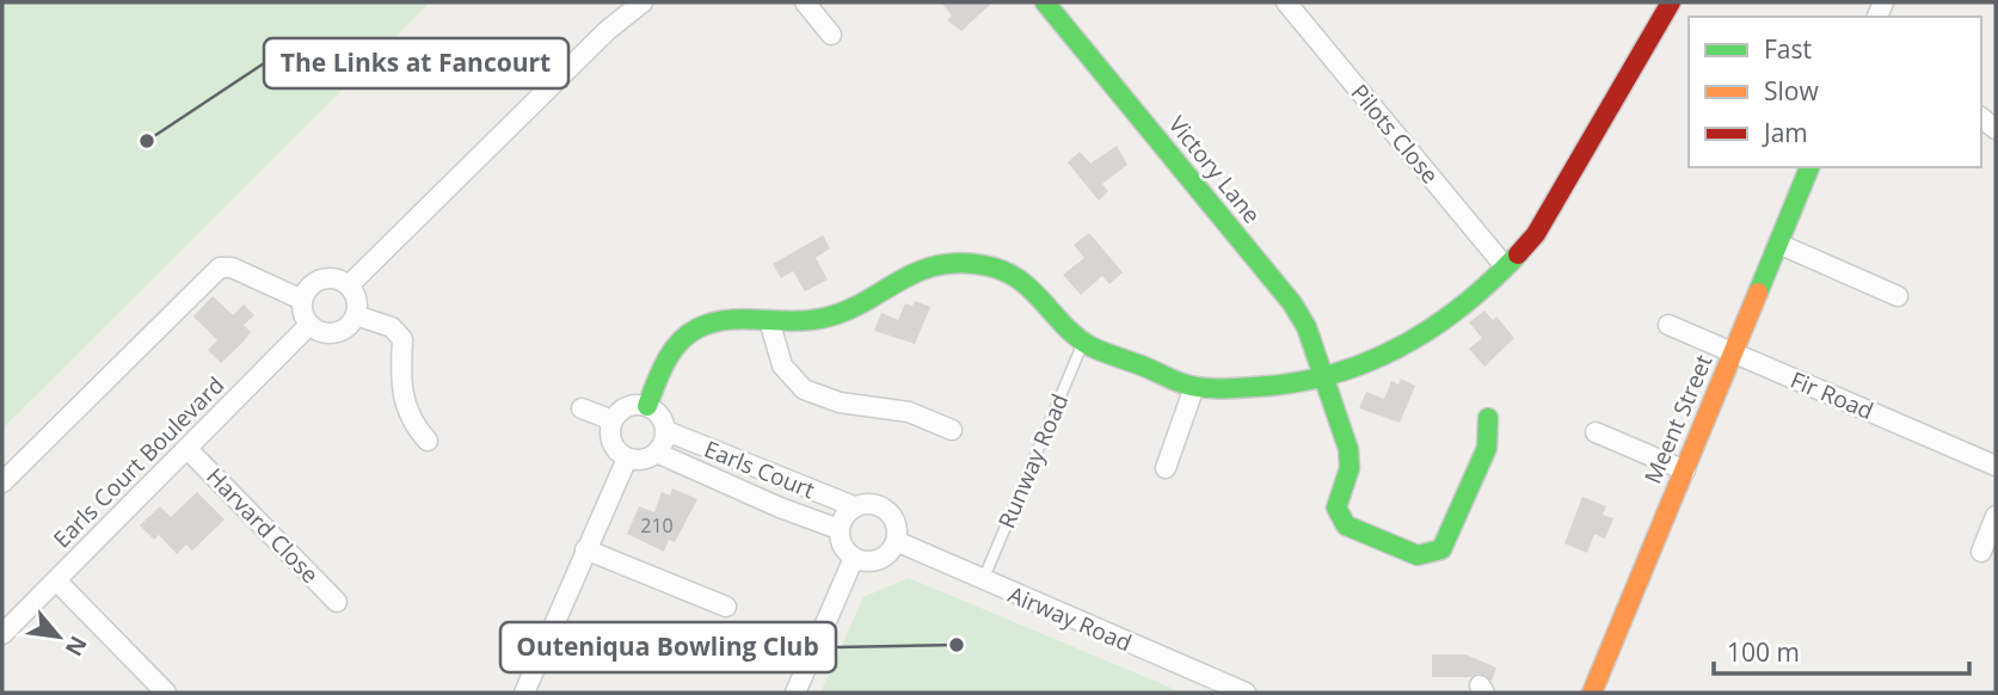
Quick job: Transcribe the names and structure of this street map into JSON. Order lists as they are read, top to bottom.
{
  "streets": {
    "street": [
      "Pilots Close",
      "Victory Lane",
      "Fir Road",
      "Meent Street",
      "Earls Court Boulevard",
      "Earls Court",
      "Harvard Close",
      "Airway Road"
    ],
    "lane": ["Runway Road"]
  },
  "crossings": [
    ["Fir Road", "Meent Street"],
    ["Runway Road", "Airway Road"],
    ["Earls Court Boulevard", "Harvard Close"],
    ["Earls Court", "Airway Road"]
  ],
  "places": ["The Links at Fancourt", "Outeniqua Bowling Club"],
  "house_numbers": ["210"],
  "legend": ["Fast", "Slow", "Jam"],
  "scale_bar": "100 m",
  "north": "bottom right"
}
